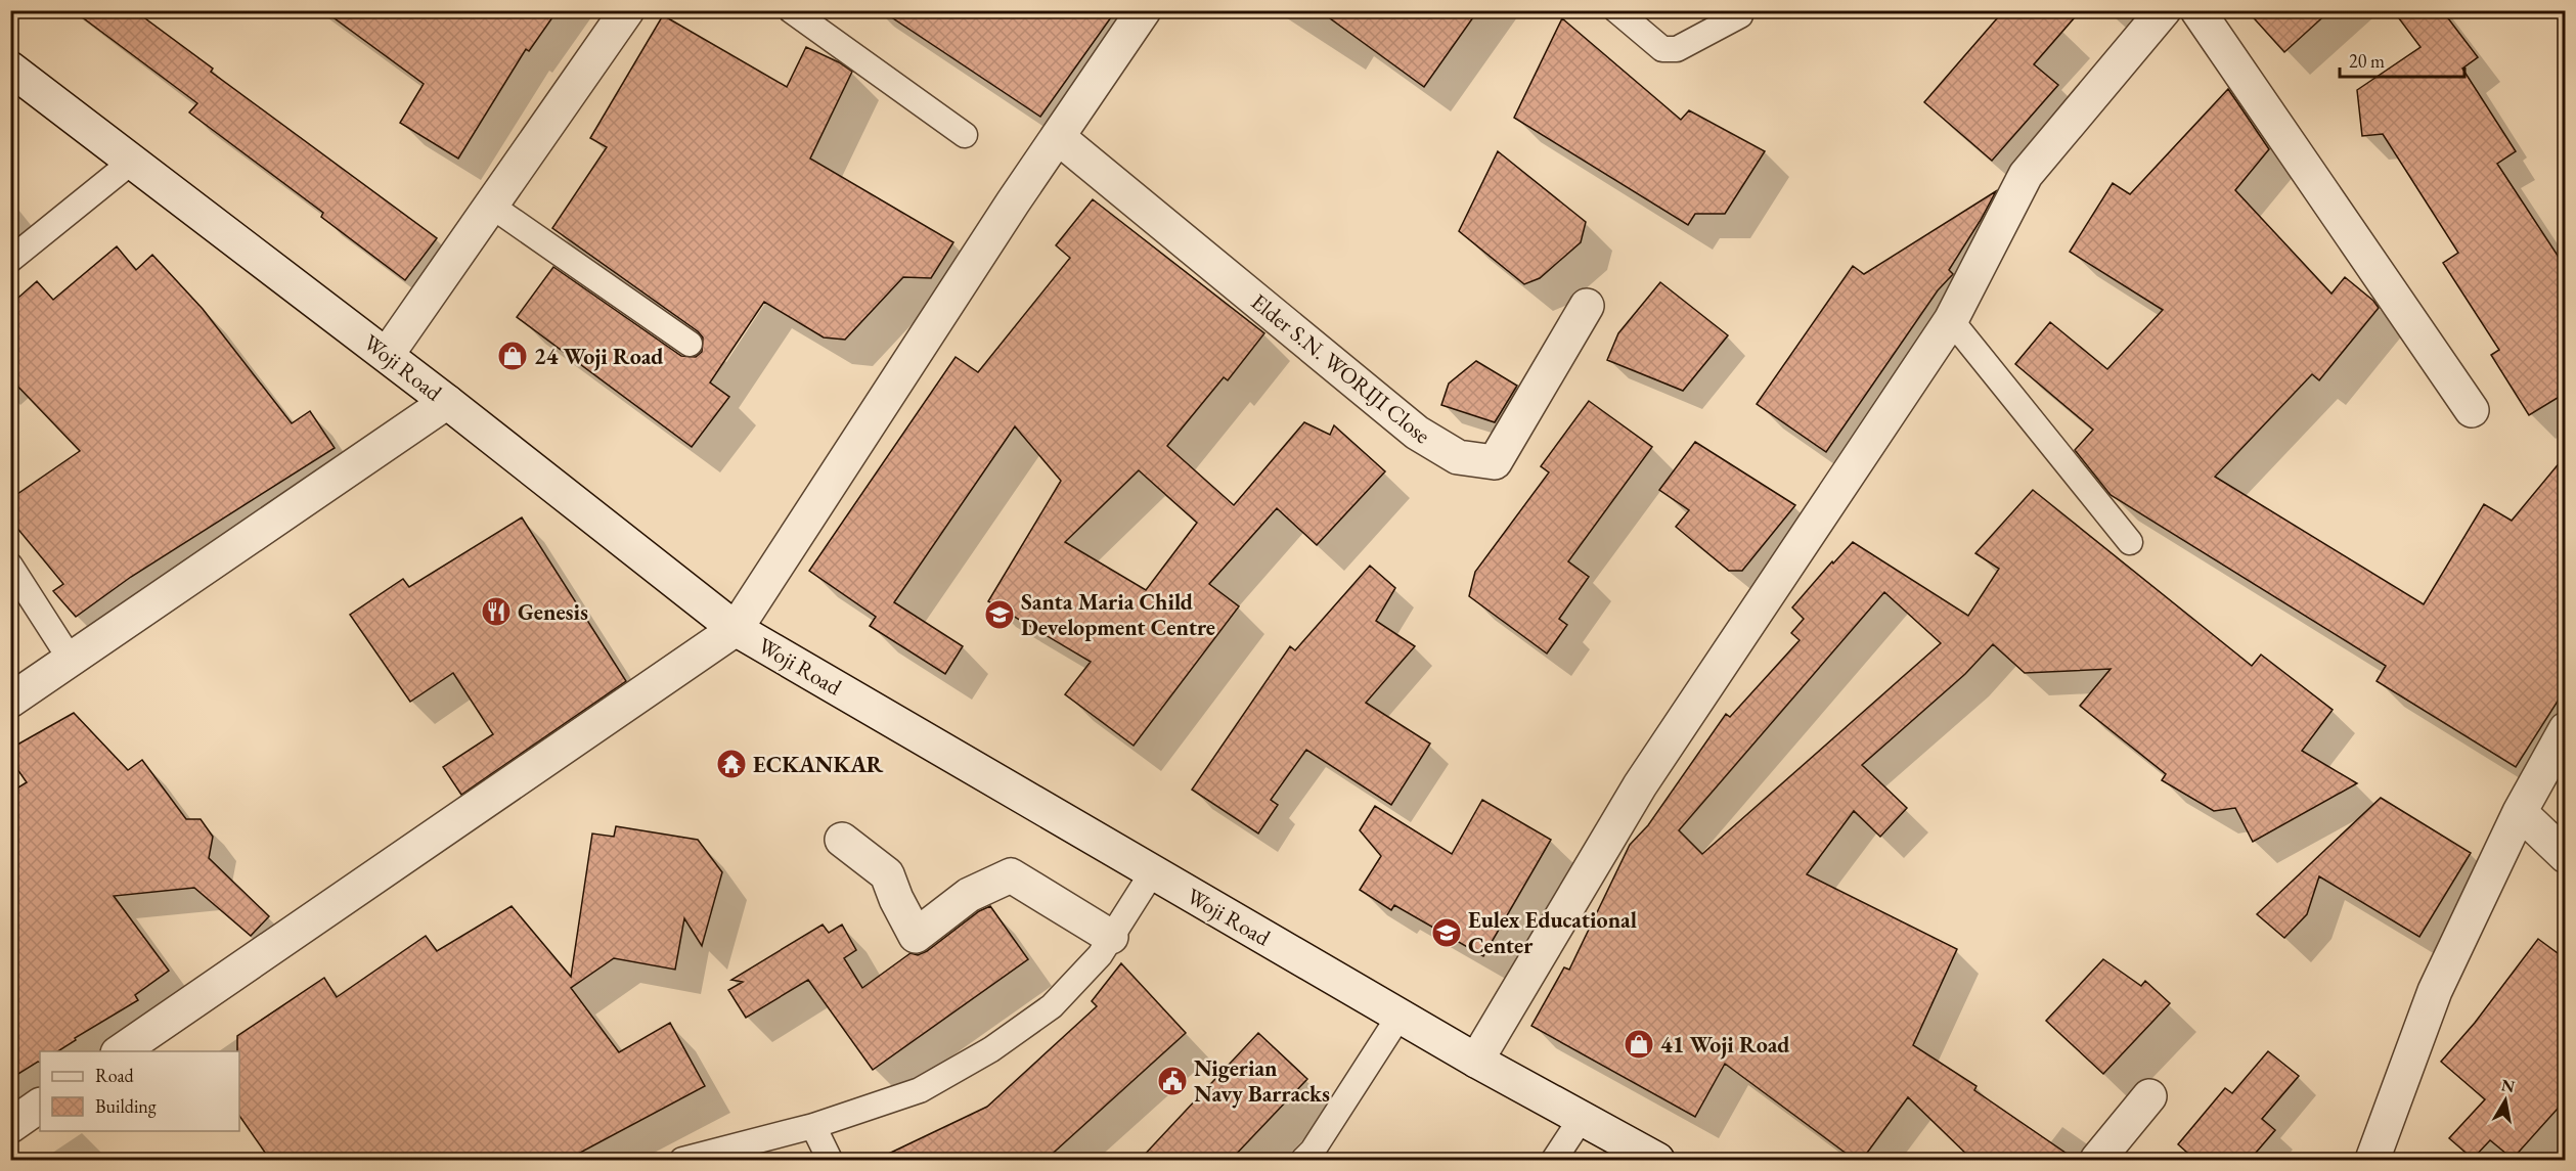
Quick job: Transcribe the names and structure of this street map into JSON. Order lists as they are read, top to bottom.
{
  "streets": {
    "street": ["Woji Road", "Elder S.N. WORIJI Close"]
  },
  "places": {
    "shop": ["24 Woji Road", "41 Woji Road"],
    "restaurant": ["Genesis"],
    "school or university": ["Santa Maria Child Development Centre", "Eulex Educational Center"],
    "temple": ["ECKANKAR"],
    "public building": ["Nigerian Navy Barracks"]
  },
  "legend": ["Road", "Building"],
  "scale_bar": "20 m",
  "north": "top"
}
